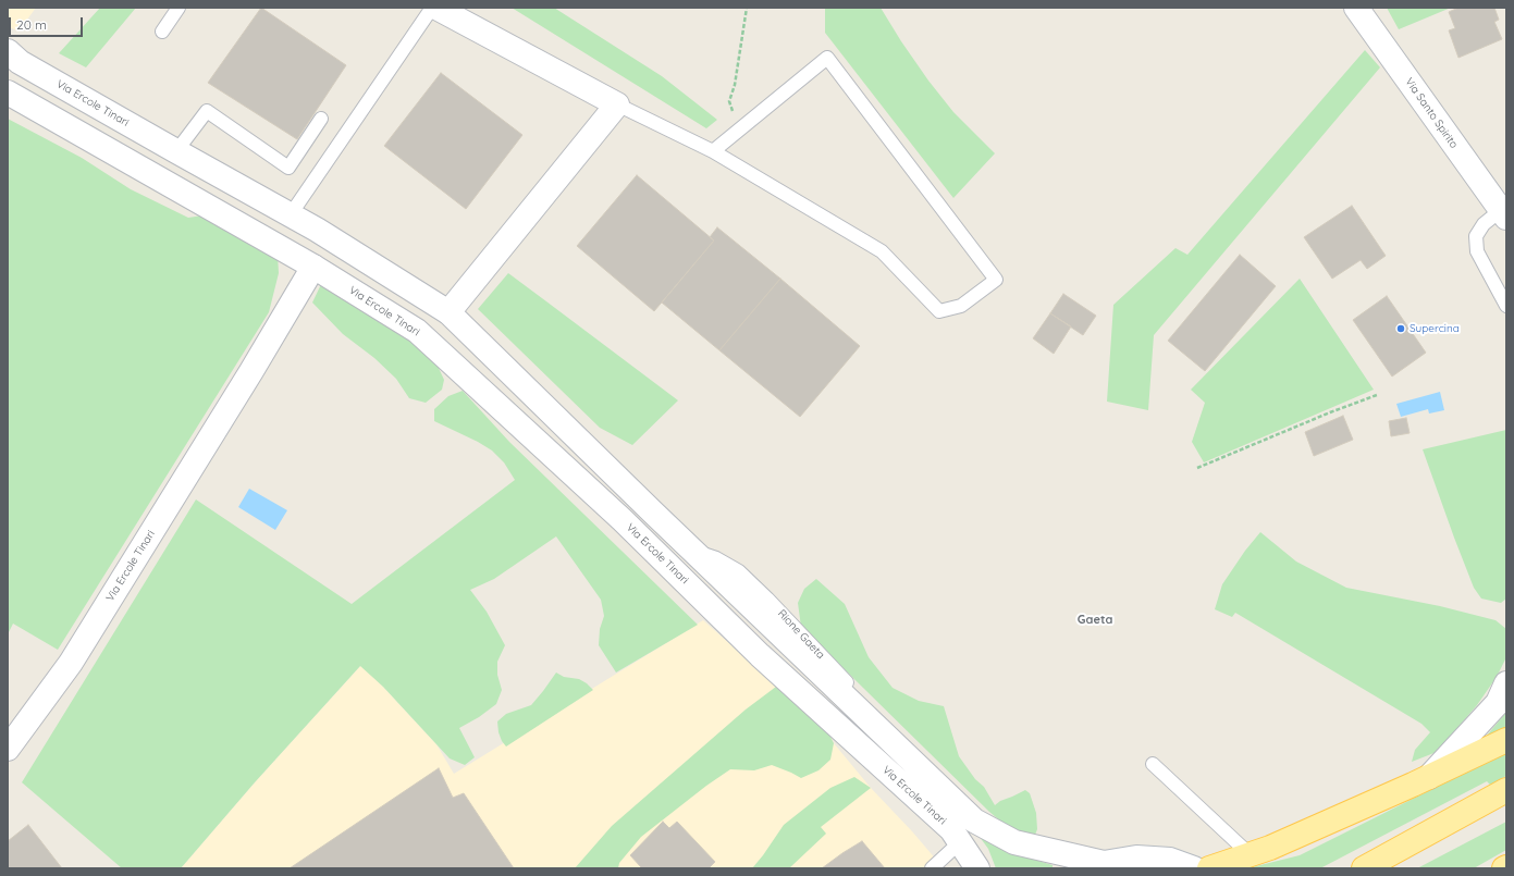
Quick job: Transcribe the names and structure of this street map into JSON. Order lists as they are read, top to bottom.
{
  "streets": {
    "street": ["Via Ercole Tinari", "Via Santo Spirito"]
  },
  "districts": ["Gaeta"],
  "places": ["Supercina"],
  "scale_bar": "20 m"
}
